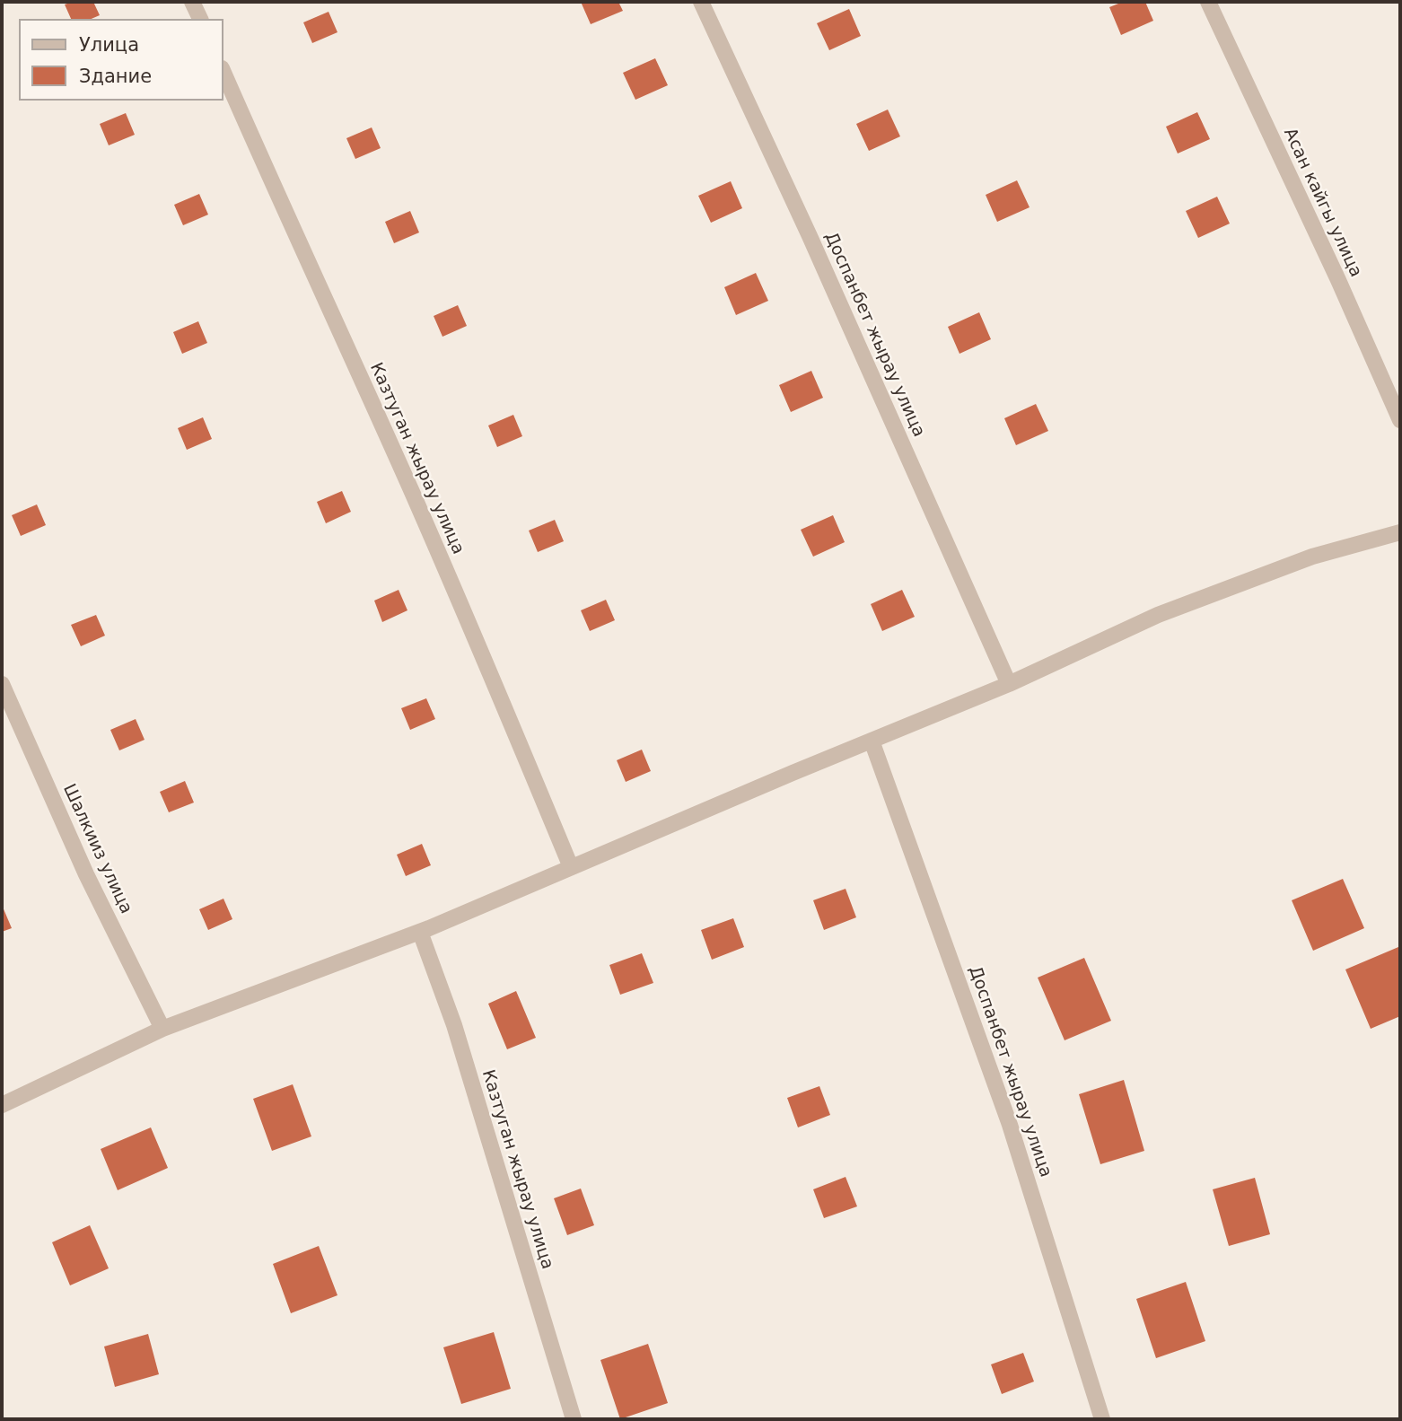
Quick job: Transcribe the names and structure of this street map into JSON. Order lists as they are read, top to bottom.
{
  "streets": {
    "street": [
      "Асан кайгы улица",
      "Доспанбет жырау улица",
      "Казтуган жырау улица",
      "Шалкииз улица"
    ]
  },
  "legend": ["Улица", "Здание"]
}
